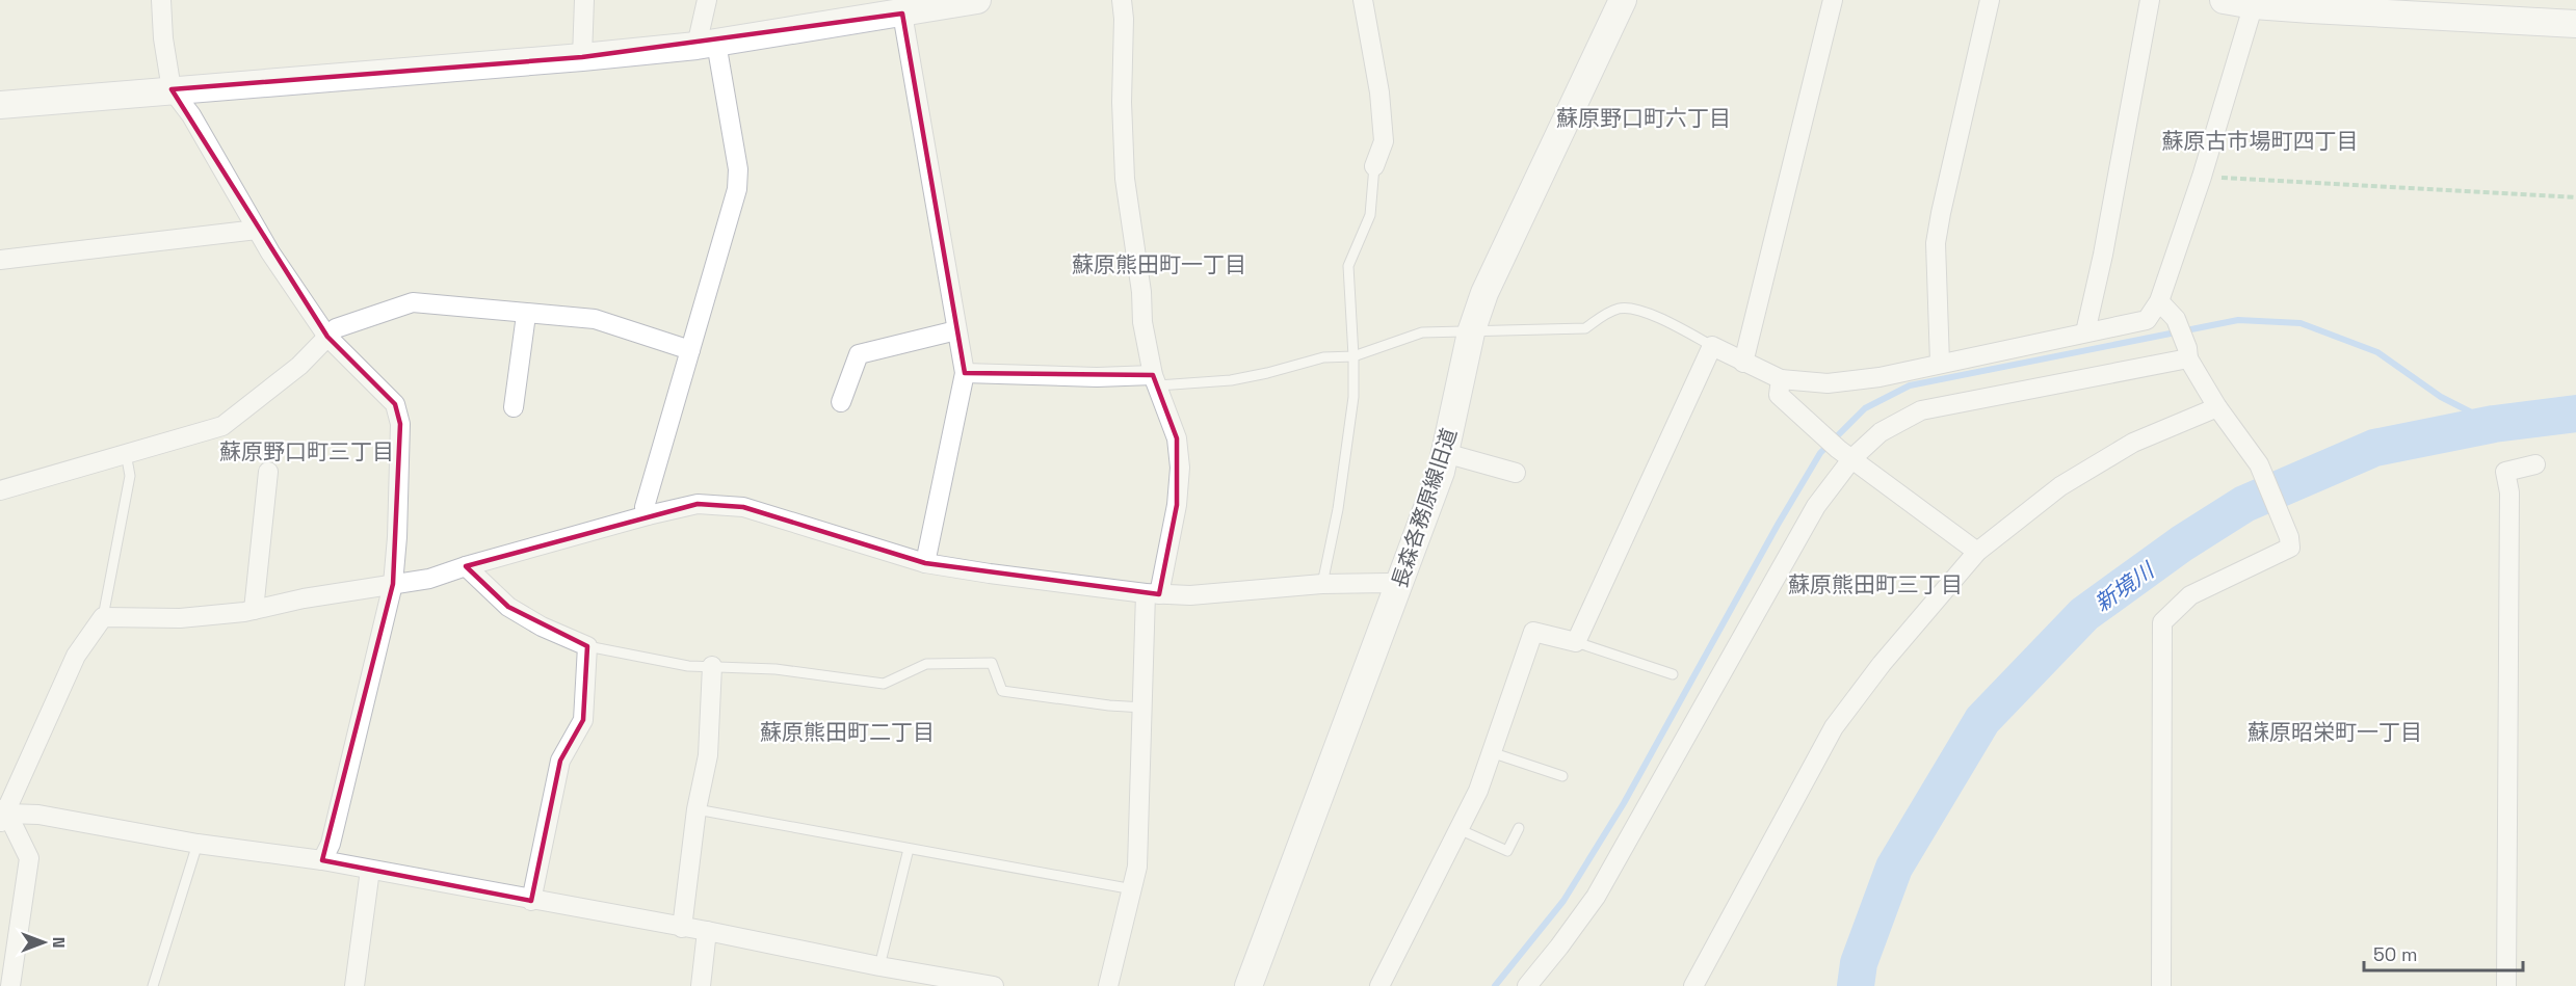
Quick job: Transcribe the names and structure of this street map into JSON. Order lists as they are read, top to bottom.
{
  "streets": {
    "street": ["長森各務原線旧道"]
  },
  "districts": [
    "蘇原野口町六丁目",
    "蘇原古市場町四丁目",
    "蘇原熊田町一丁目",
    "蘇原野口町三丁目",
    "蘇原熊田町三丁目",
    "蘇原熊田町二丁目",
    "蘇原昭栄町一丁目"
  ],
  "water": ["新境川"],
  "scale_bar": "50 m",
  "north": "right"
}
